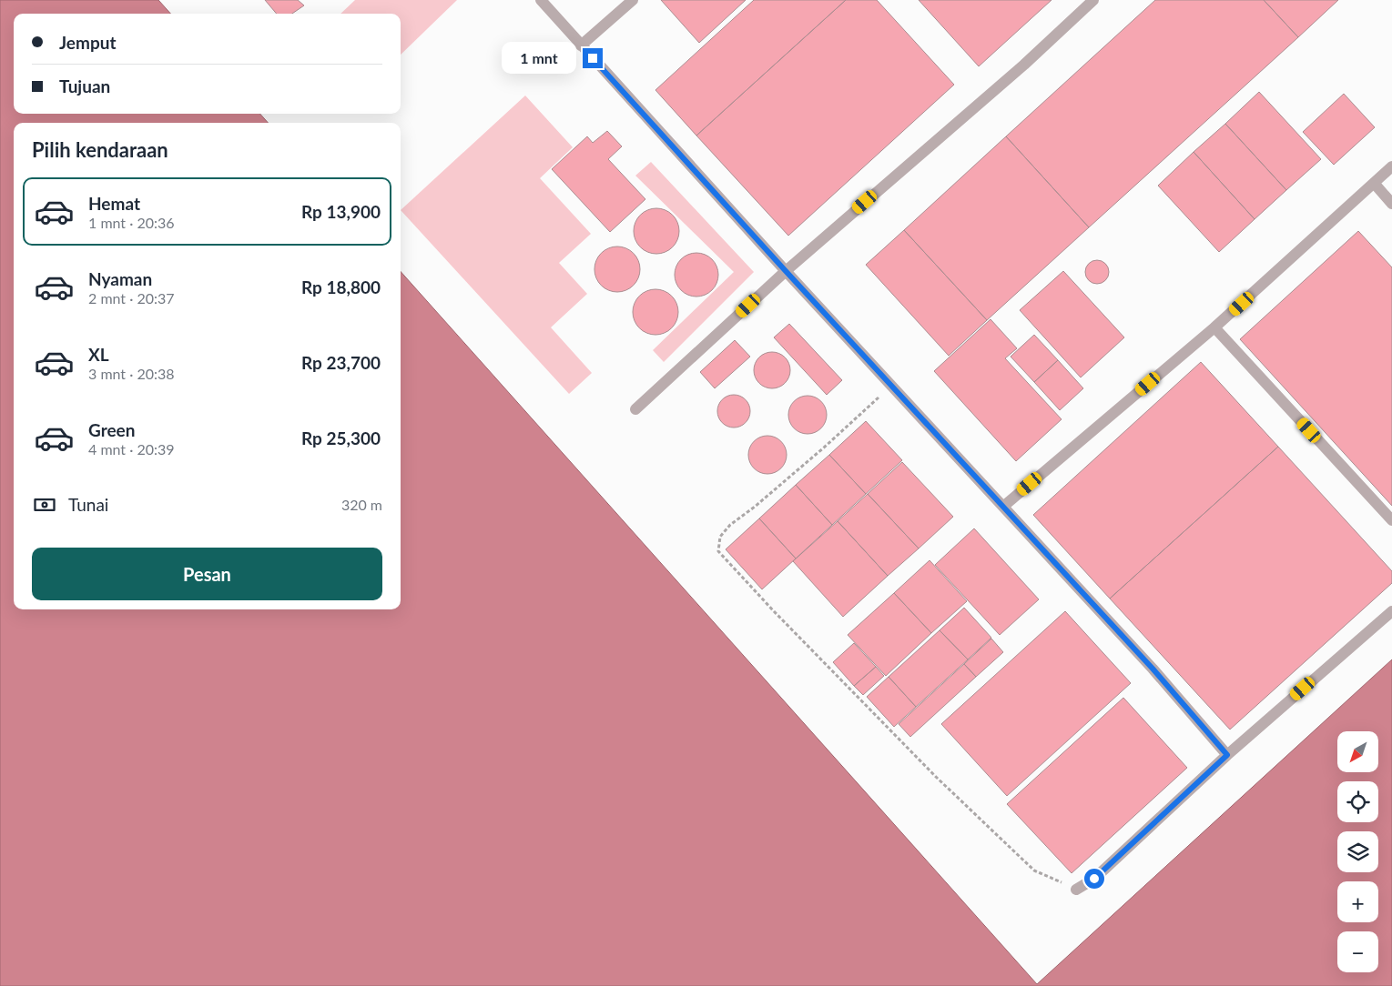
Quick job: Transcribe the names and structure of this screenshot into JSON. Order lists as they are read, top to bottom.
{
  "north": "bottom left",
  "page": {
    "banner": ["Jemput", "Tujuan"],
    "bubble": "1 mnt",
    "heading": "Pilih kendaraan",
    "list": [
      {
        "name": "Hemat",
        "note": "1 mnt · 20:36",
        "value": "Rp 13,900"
      },
      {
        "name": "Nyaman",
        "note": "2 mnt · 20:37",
        "value": "Rp 18,800"
      },
      {
        "name": "XL",
        "note": "3 mnt · 20:38",
        "value": "Rp 23,700"
      },
      {
        "name": "Green",
        "note": "4 mnt · 20:39",
        "value": "Rp 25,300"
      }
    ],
    "pay": ["Tunai", "320 m"],
    "buttons": "Pesan",
    "map_buttons": ["+", "−"]
  }
}
